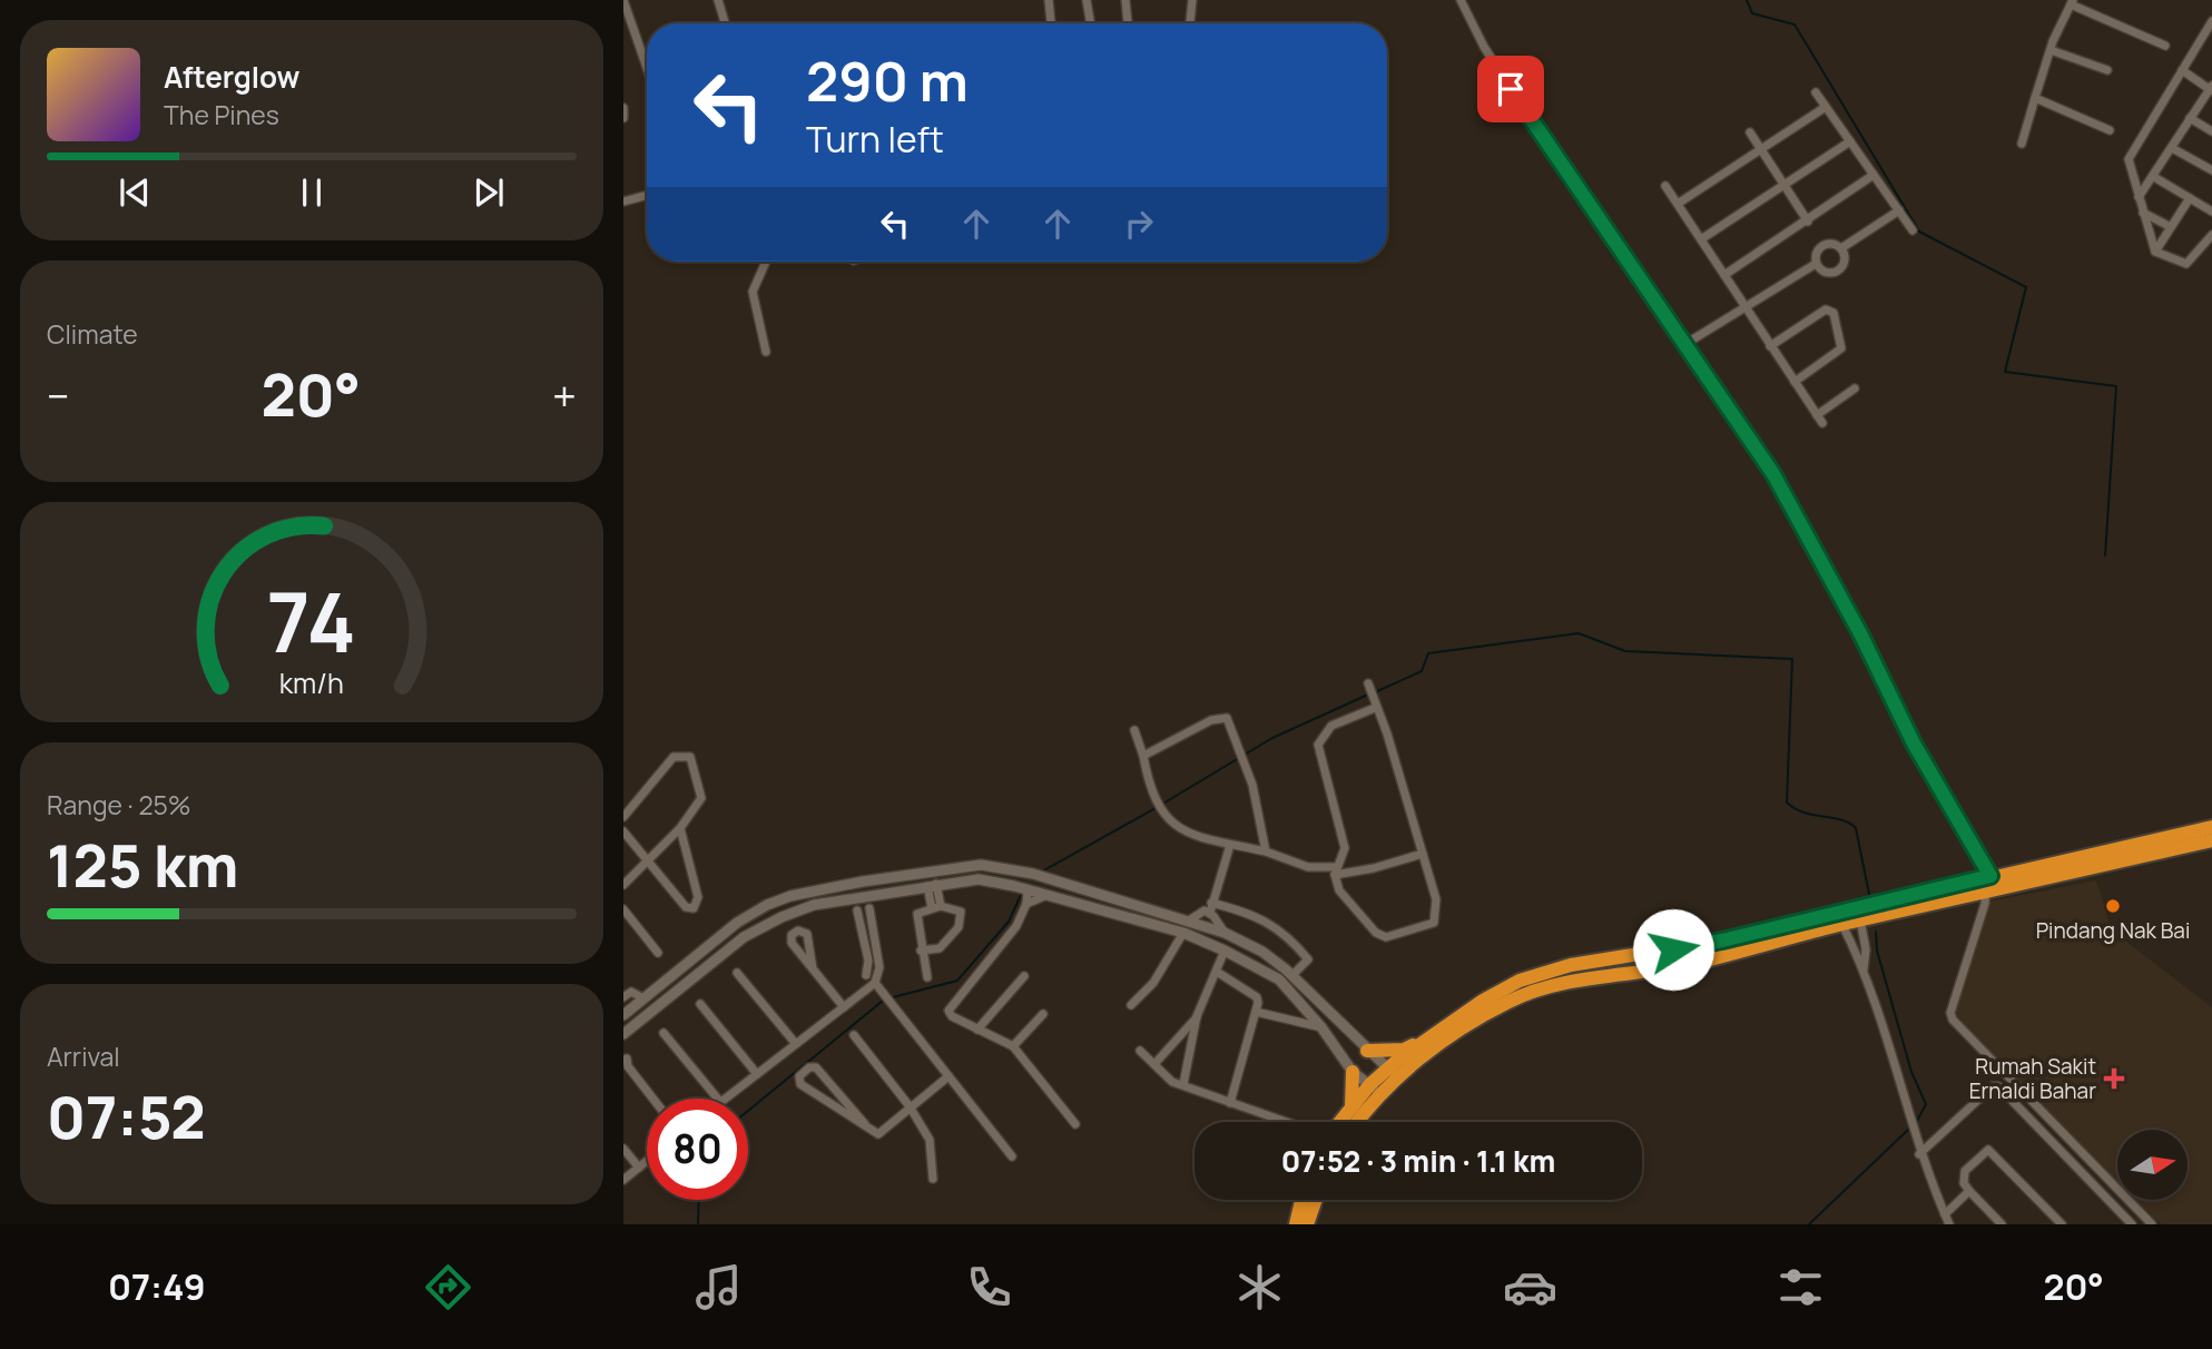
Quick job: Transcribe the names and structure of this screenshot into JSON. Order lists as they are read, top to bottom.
{
  "places": {
    "other": ["Pindang Nak Bai"],
    "health": ["Rumah Sakit Ernaldi Bahar"]
  },
  "north": "right",
  "page": {
    "turn": ["290 m", "Turn left"],
    "song": ["Afterglow", "The Pines"],
    "tile": [
      "Climate",
      ["Range · 25%", "125 km"],
      ["Arrival", "07:52"]
    ],
    "heat": ["−", "20°", "+"],
    "limit": "80",
    "trip": "07:52 · 3 min · 1.1 km",
    "tabs": ["07:49", "20°"],
    "gauge": ["74", "km/h"]
  }
}
